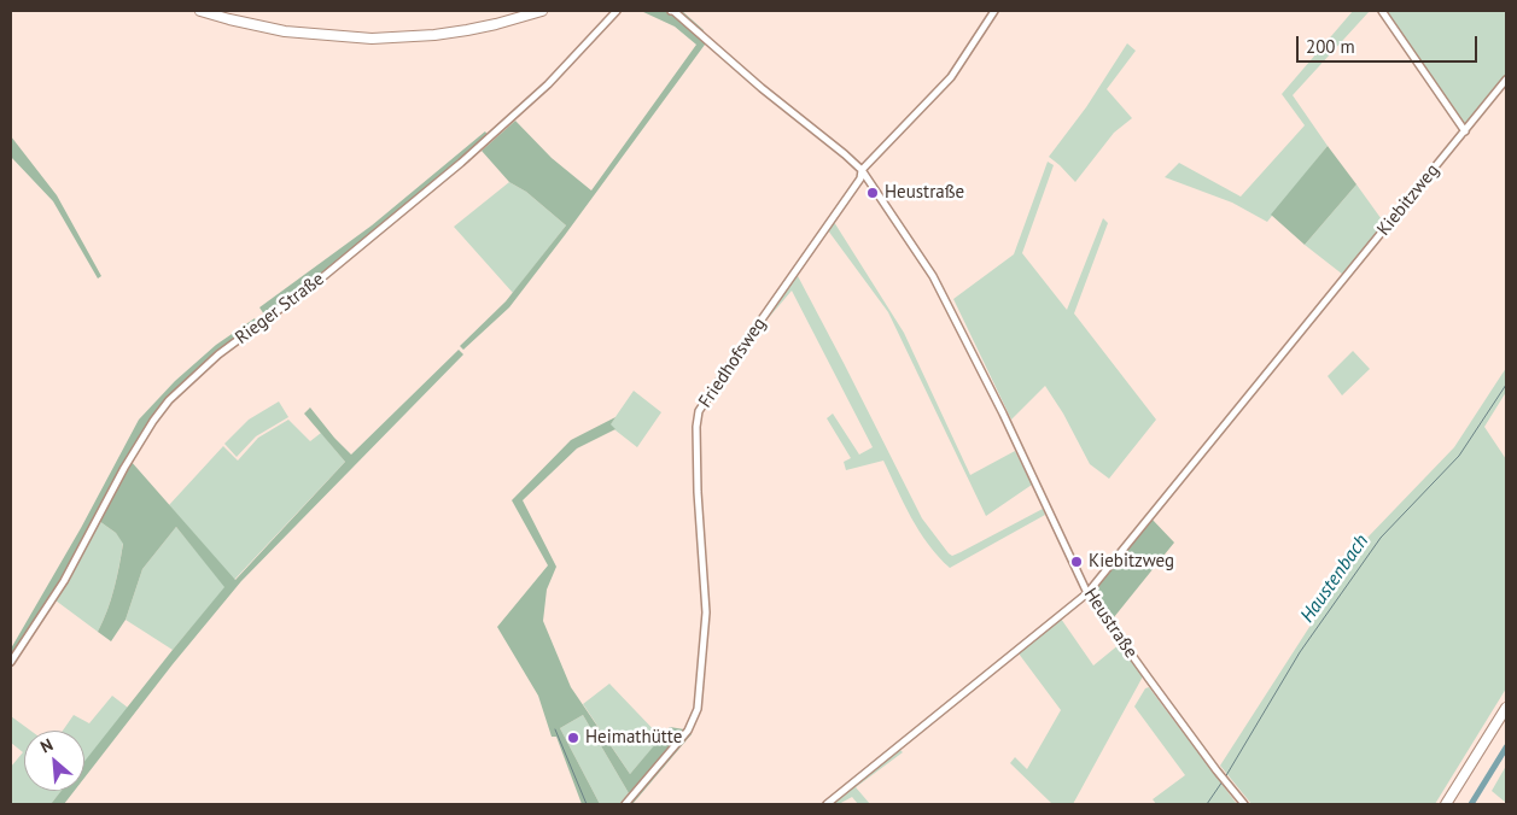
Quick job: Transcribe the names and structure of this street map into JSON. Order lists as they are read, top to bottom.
{
  "streets": {
    "street": [
      "Kiebitzweg",
      "Rieger Straße",
      "Friedhofsweg",
      "Heustraße"
    ]
  },
  "crossings": [
    ["Kiebitzweg", "Heustraße"],
    ["Friedhofsweg", "Heustraße"]
  ],
  "water": ["Haustenbach"],
  "places": ["Heustraße", "Kiebitzweg", "Heimathütte"],
  "scale_bar": "200 m",
  "north": "top left"
}
